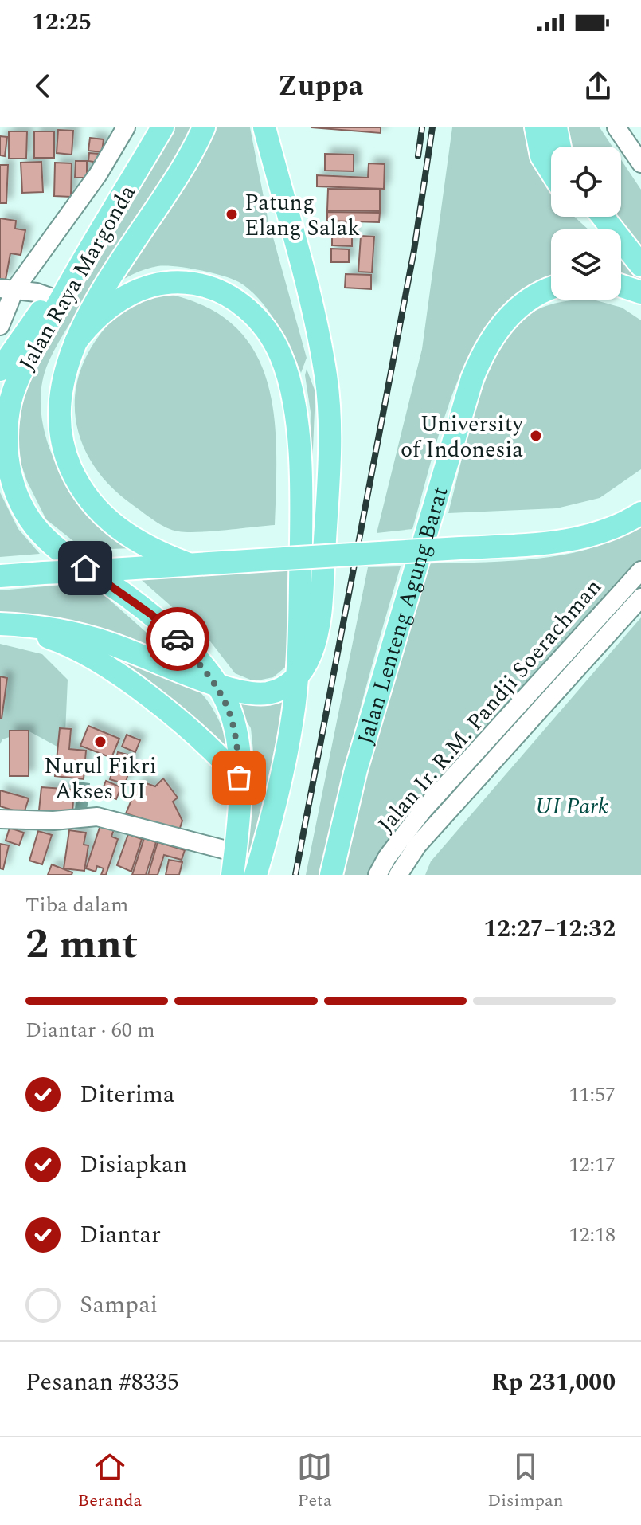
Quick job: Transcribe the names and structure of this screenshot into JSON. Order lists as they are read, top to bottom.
{
  "streets": {
    "main road": ["Jalan Raya Margonda", "Jalan Lenteng Agung Barat"],
    "street": ["Jalan Ir. R.M. Pandji Soerachman"]
  },
  "parks": ["UI Park"],
  "places": ["Patung Elang Salak", "University of Indonesia", "Nurul Fikri Akses UI"],
  "page": {
    "status": "12:25",
    "header": "Zuppa",
    "heading": ["2 mnt", "Tiba dalam", "12:27–12:32"],
    "panel": ["Pesanan #8335", "Rp 231,000"],
    "bar": "Diantar · 60 m",
    "list": [
      ["Diterima", "11:57"],
      ["Disiapkan", "12:17"],
      ["Diantar", "12:18"],
      "Sampai"
    ],
    "tabs": ["Beranda", "Peta", "Disimpan"]
  }
}
